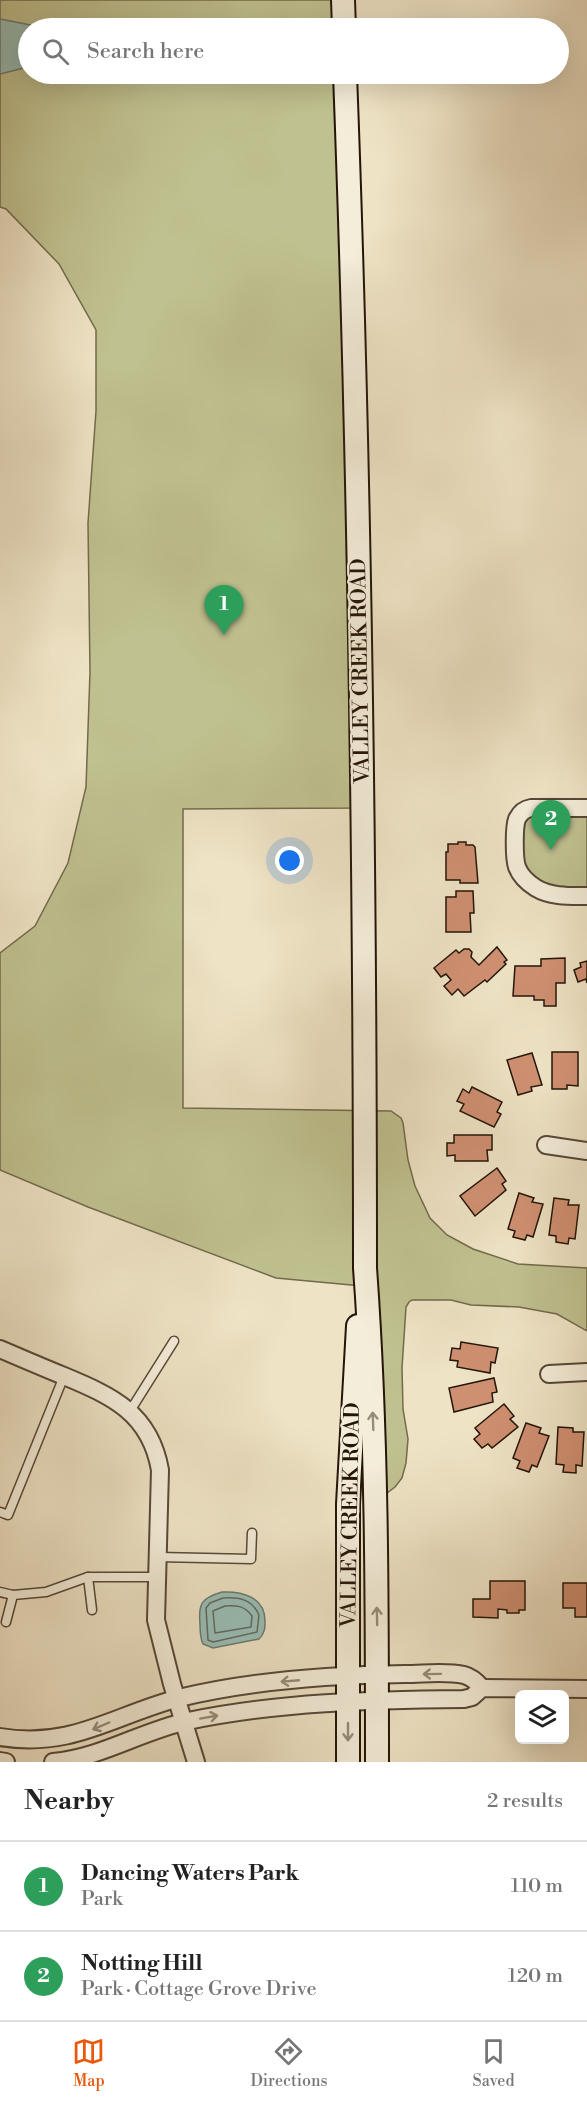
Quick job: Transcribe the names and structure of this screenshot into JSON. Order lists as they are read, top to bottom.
{
  "streets": {
    "main road": ["VALLEY CREEK ROAD"]
  },
  "page": {
    "search": "Search here",
    "pins": ["1", "2"],
    "heading": ["Nearby", "2 results"],
    "list": [
      {
        "mark": "1",
        "name": "Dancing Waters Park",
        "note": "Park",
        "value": "110 m"
      },
      {
        "mark": "2",
        "name": "Notting Hill",
        "note": "Park · Cottage Grove Drive",
        "value": "120 m"
      }
    ],
    "nav": ["Map", "Directions", "Saved"]
  }
}
